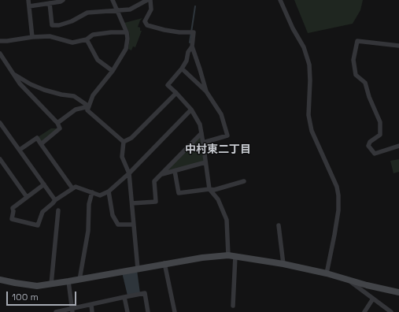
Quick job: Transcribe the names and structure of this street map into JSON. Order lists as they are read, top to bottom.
{
  "districts": ["中村東二丁目"],
  "scale_bar": "100 m"
}
